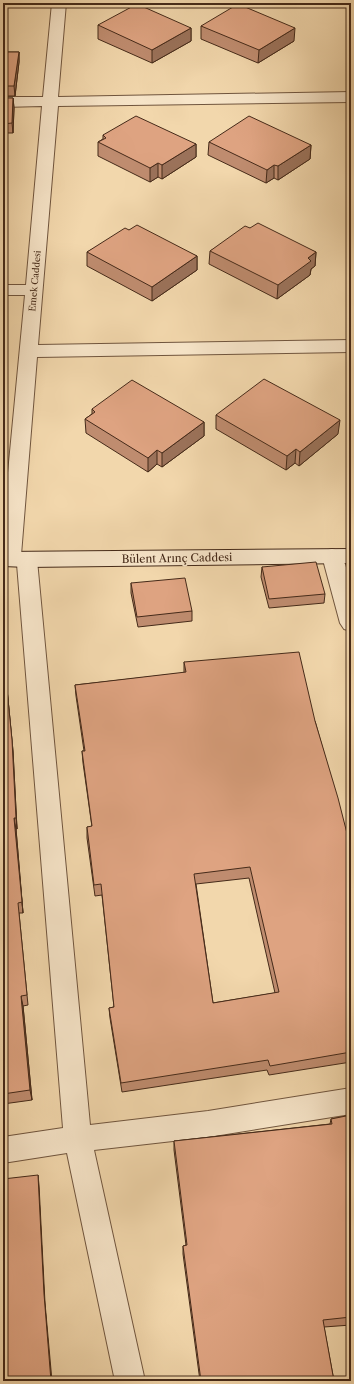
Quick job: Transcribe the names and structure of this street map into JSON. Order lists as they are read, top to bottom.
{
  "streets": {
    "street": ["Emek Caddesi", "Bülent Arınç Caddesi"]
  },
  "crossings": [
    ["Emek Caddesi", "Bülent Arınç Caddesi"]
  ]
}
